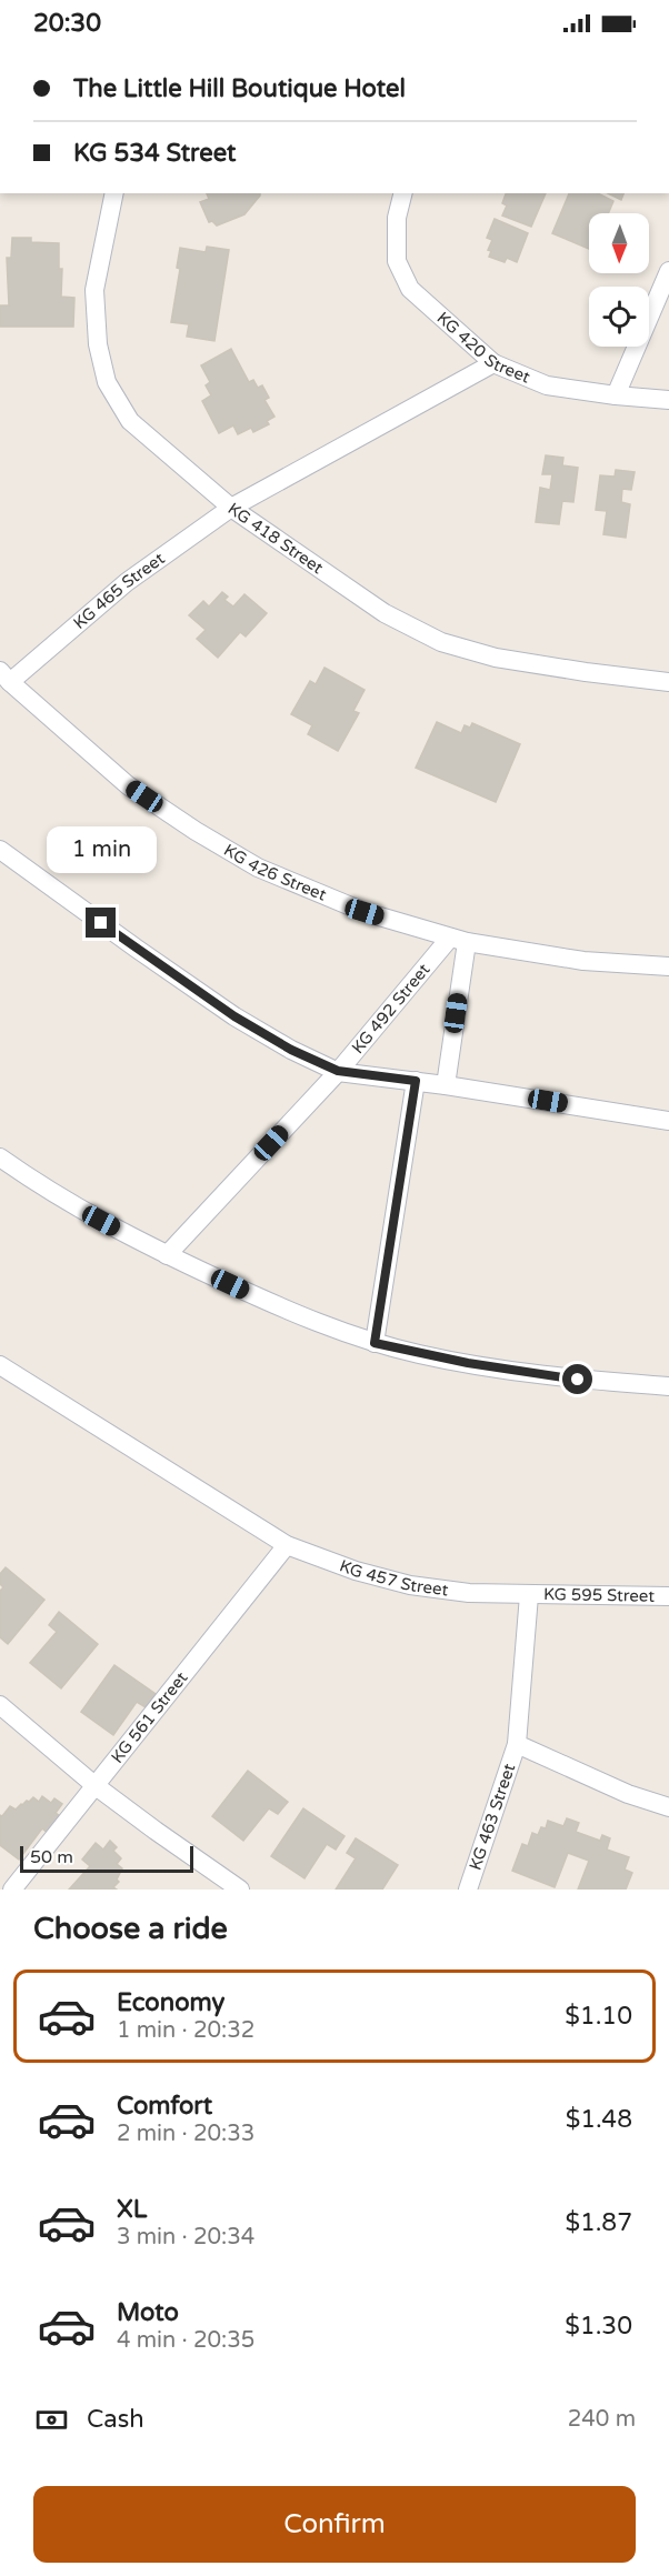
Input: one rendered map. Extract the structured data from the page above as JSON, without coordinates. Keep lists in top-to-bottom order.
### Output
{
  "streets": {
    "street": [
      "KG 420 Street",
      "KG 418 Street",
      "KG 465 Street",
      "KG 426 Street",
      "KG 492 Street",
      "KG 457 Street",
      "KG 595 Street",
      "KG 561 Street",
      "KG 463 Street"
    ]
  },
  "crossings": [
    ["KG 420 Street", "KG 465 Street"],
    ["KG 418 Street", "KG 465 Street"],
    ["KG 465 Street", "KG 426 Street"],
    ["KG 426 Street", "KG 492 Street"],
    ["KG 457 Street", "KG 595 Street"],
    ["KG 457 Street", "KG 561 Street"]
  ],
  "scale_bar": "50 m",
  "north": "bottom",
  "page": {
    "status": "20:30",
    "banner": ["The Little Hill Boutique Hotel", "KG 534 Street"],
    "bubble": "1 min",
    "scale": "50 m",
    "heading": "Choose a ride",
    "list": [
      {
        "name": "Economy",
        "note": "1 min · 20:32",
        "value": "$1.10"
      },
      {
        "name": "Comfort",
        "note": "2 min · 20:33",
        "value": "$1.48"
      },
      {
        "name": "XL",
        "note": "3 min · 20:34",
        "value": "$1.87"
      },
      {
        "name": "Moto",
        "note": "4 min · 20:35",
        "value": "$1.30"
      }
    ],
    "pay": ["Cash", "240 m"],
    "buttons": "Confirm"
  }
}
